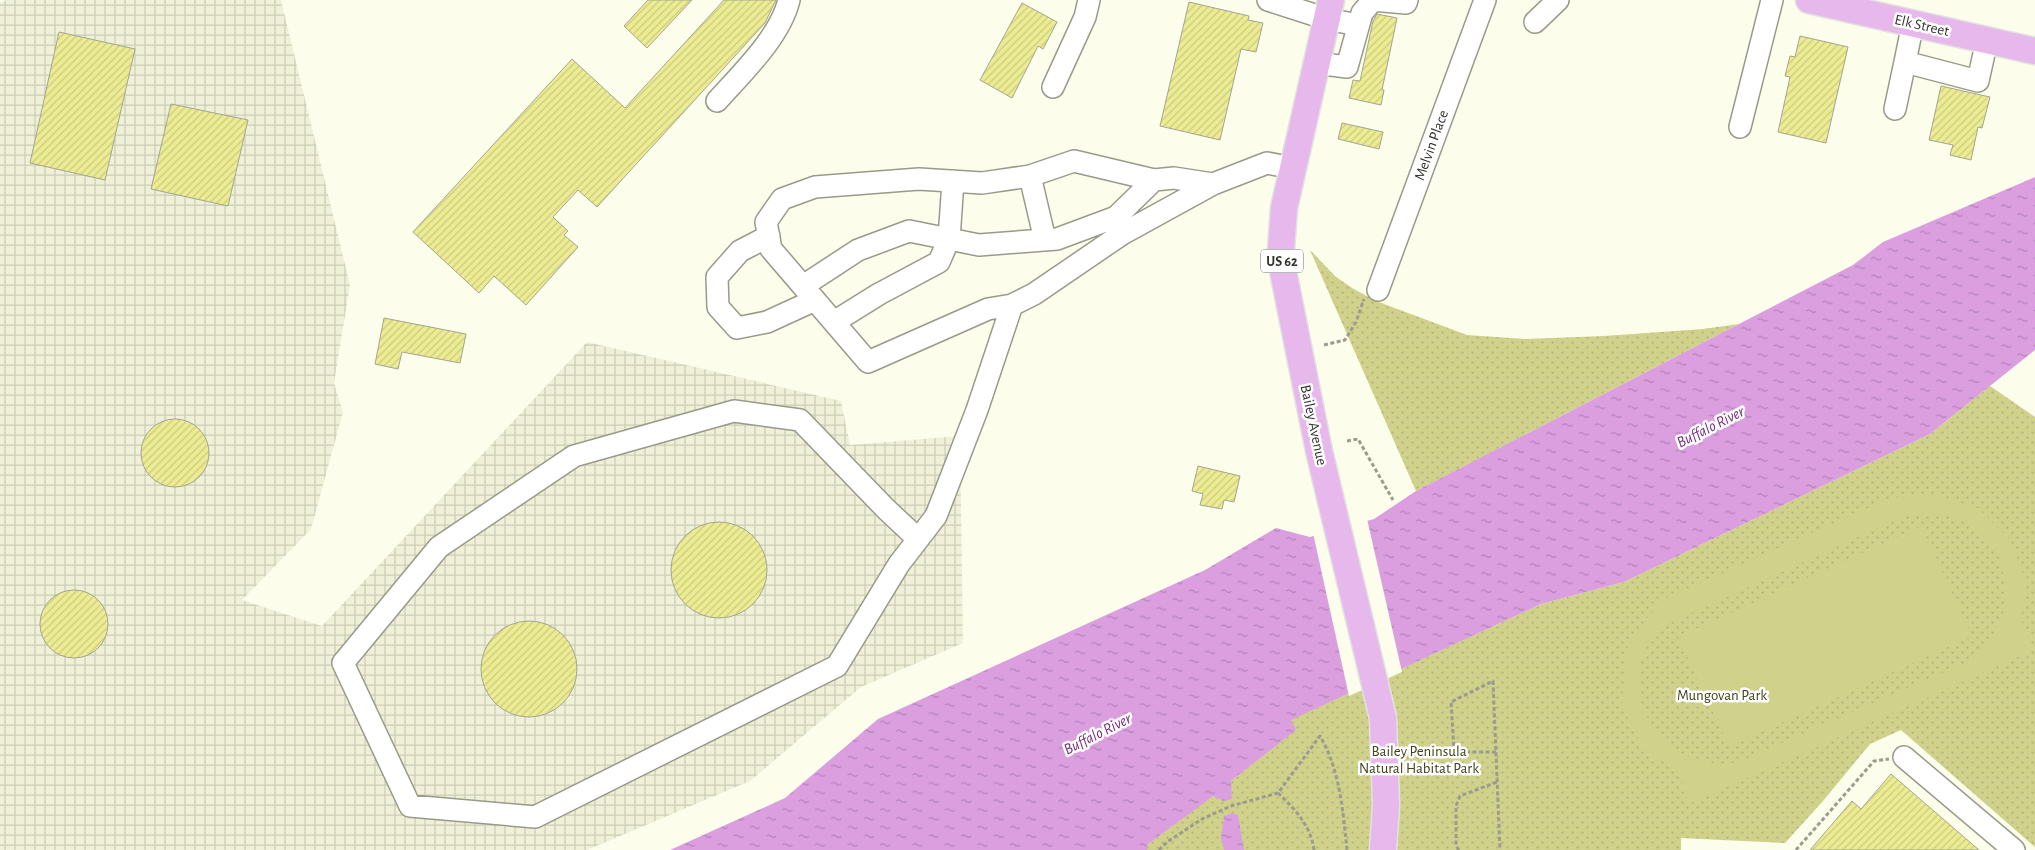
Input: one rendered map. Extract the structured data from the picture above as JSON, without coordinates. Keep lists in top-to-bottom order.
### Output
{
  "streets": {
    "main road": ["Elk Street", "US 62", "Bailey Avenue"],
    "street": ["Melvin Place"]
  },
  "water": ["Buffalo River"],
  "parks": ["Mungovan Park", "Bailey Peninsula Natural Habitat Park"]
}
